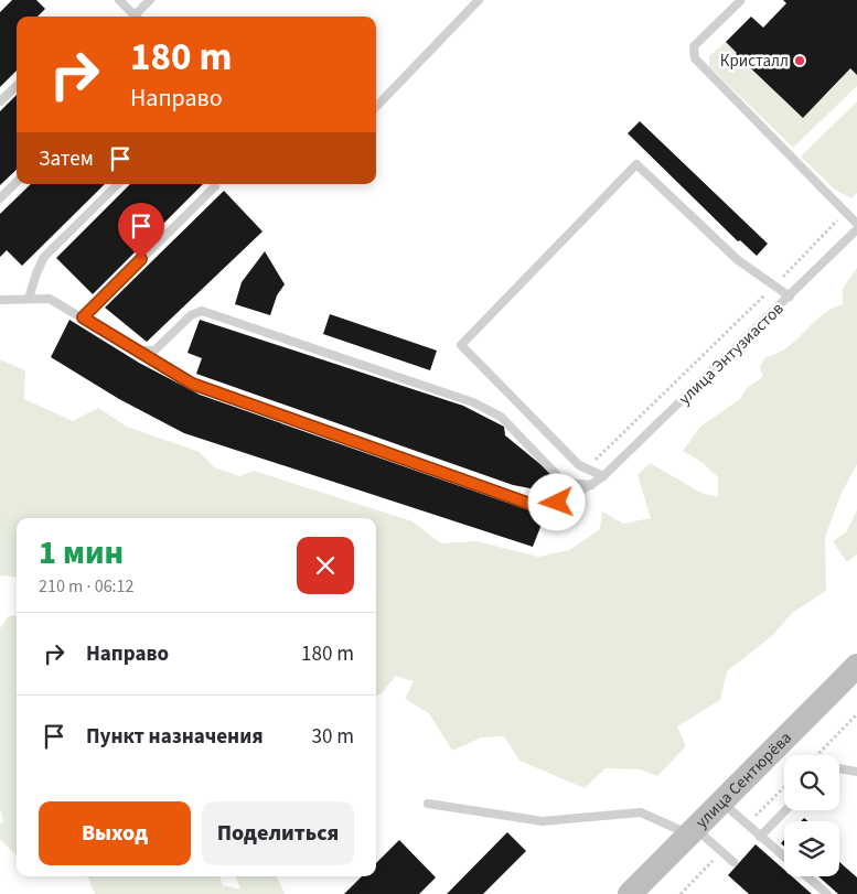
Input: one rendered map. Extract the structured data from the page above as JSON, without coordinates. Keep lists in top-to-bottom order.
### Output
{
  "streets": {
    "main road": ["улица Сентюрёва"],
    "lane": ["улица Энтузиастов"]
  },
  "places": ["Кристалл"],
  "page": {
    "turn": ["180 m", "Направо"],
    "then": "Затем",
    "heading": ["1 мин", "210 m · 06:12"],
    "list": [
      {
        "name": "Направо",
        "value": "180 m"
      },
      {
        "name": "Пункт назначения",
        "value": "30 m"
      }
    ],
    "buttons": ["Выход", "Поделиться"]
  }
}
